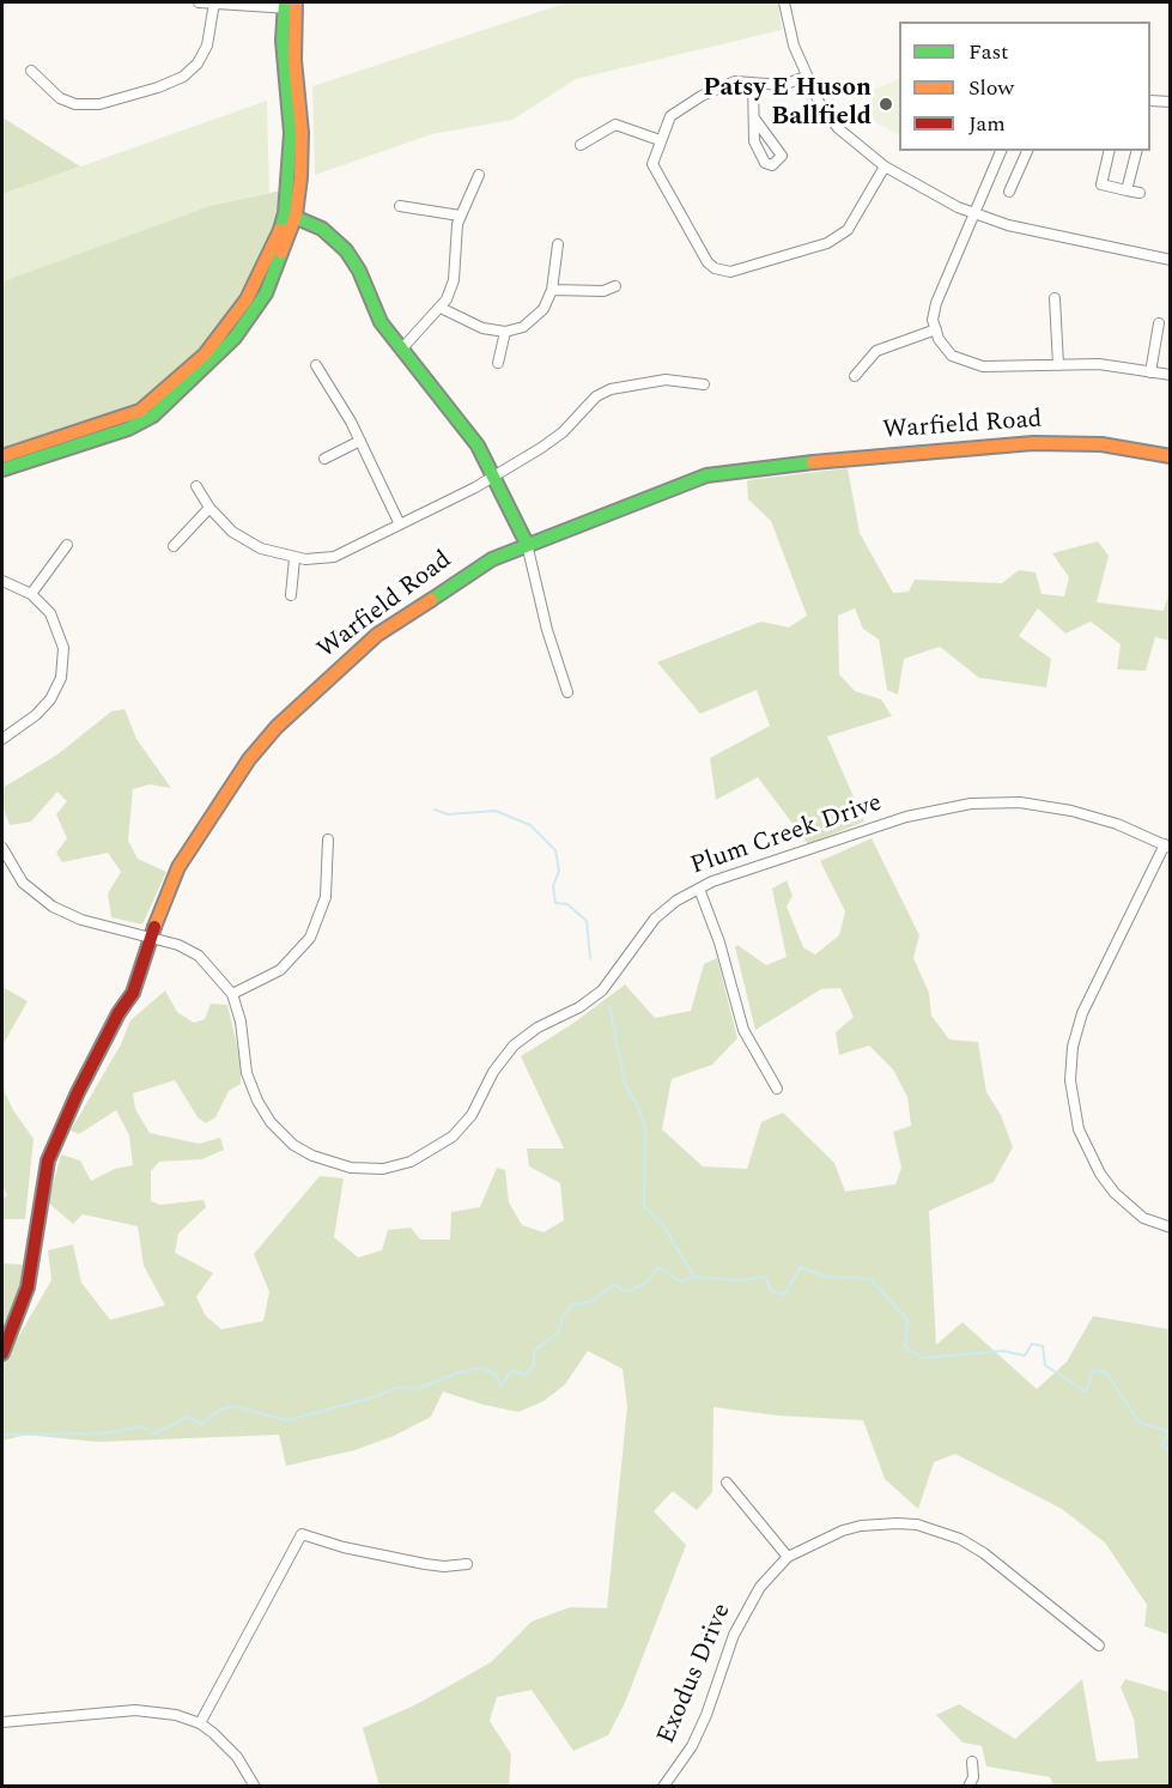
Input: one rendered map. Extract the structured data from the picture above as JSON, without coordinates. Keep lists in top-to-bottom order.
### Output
{
  "streets": {
    "street": ["Warfield Road", "Plum Creek Drive", "Exodus Drive"]
  },
  "crossings": [
    ["Warfield Road", "Plum Creek Drive"]
  ],
  "places": ["Patsy E Huson Ballfield"],
  "legend": ["Fast", "Slow", "Jam"]
}
